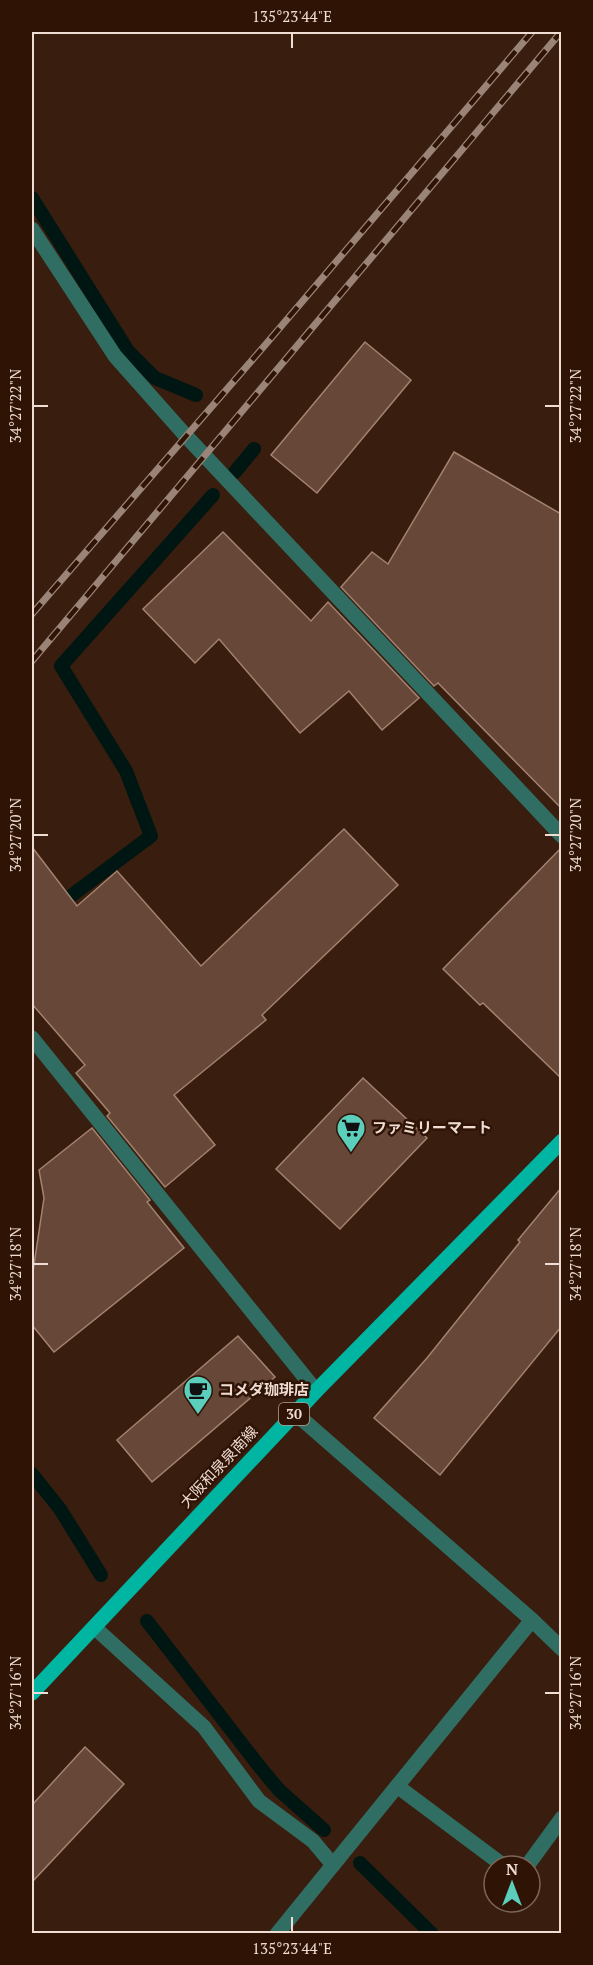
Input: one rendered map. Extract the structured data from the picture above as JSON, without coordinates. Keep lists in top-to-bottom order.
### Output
{
  "streets": {
    "main road": ["30", "大阪和泉泉南線"]
  },
  "places": {
    "supermarket": ["ファミリーマート"],
    "cafe": ["コメダ珈琲店"]
  },
  "north": "top",
  "coordinates": [
    "135°23'44\"E",
    "34°27'22\"N",
    "34°27'20\"N",
    "34°27'18\"N",
    "34°27'16\"N"
  ]
}
